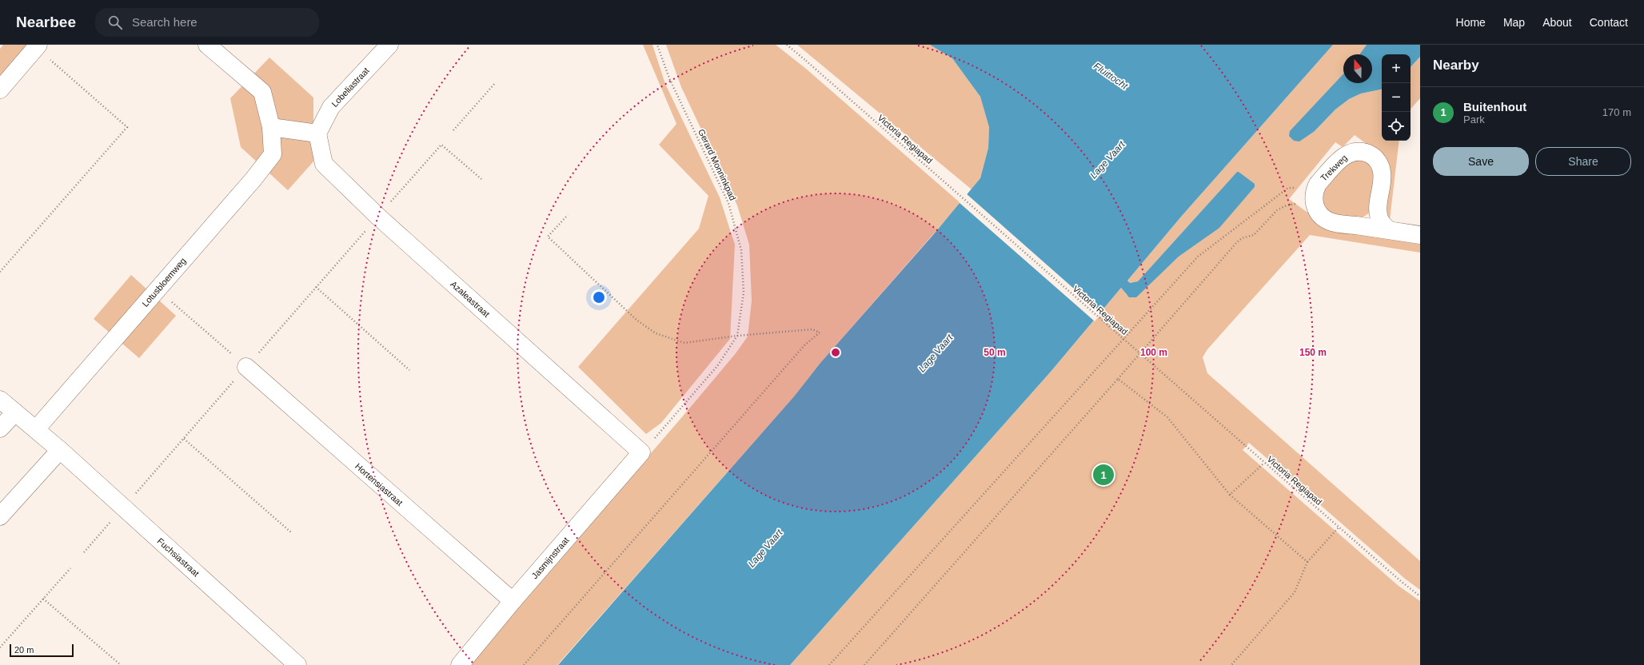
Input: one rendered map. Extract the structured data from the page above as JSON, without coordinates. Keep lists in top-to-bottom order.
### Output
{
  "streets": {
    "street": [
      "Lobeliastraat",
      "Trekweg",
      "Lotusbloemweg",
      "Azaleastraat",
      "Hortensiastraat",
      "Fuchsiastraat",
      "Jasmijnstraat"
    ],
    "path": ["Victoria Regiapad", "Gerard Monninkpad"]
  },
  "crossings": [
    ["Lobeliastraat", "Azaleastraat"],
    ["Gerard Monninkpad", "Azaleastraat"],
    ["Gerard Monninkpad", "Jasmijnstraat"],
    ["Azaleastraat", "Jasmijnstraat"],
    ["Hortensiastraat", "Jasmijnstraat"]
  ],
  "water": ["Fluittocht", "Lage Vaart"],
  "scale_bar": "20 m",
  "north": "top",
  "page": {
    "header": "Nearbee",
    "search": "Search here",
    "nav": [
      "Home",
      "Map",
      "About",
      "Contact"
    ],
    "heading": "Nearby",
    "map_buttons": ["+", "−"],
    "list": [
      {
        "mark": "1",
        "name": "Buitenhout",
        "note": "Park",
        "value": "170 m"
      }
    ],
    "buttons": ["Save", "Share"],
    "pins": "1",
    "scale": "20 m"
  },
  "rings": ["50 m", "100 m", "150 m"]
}
